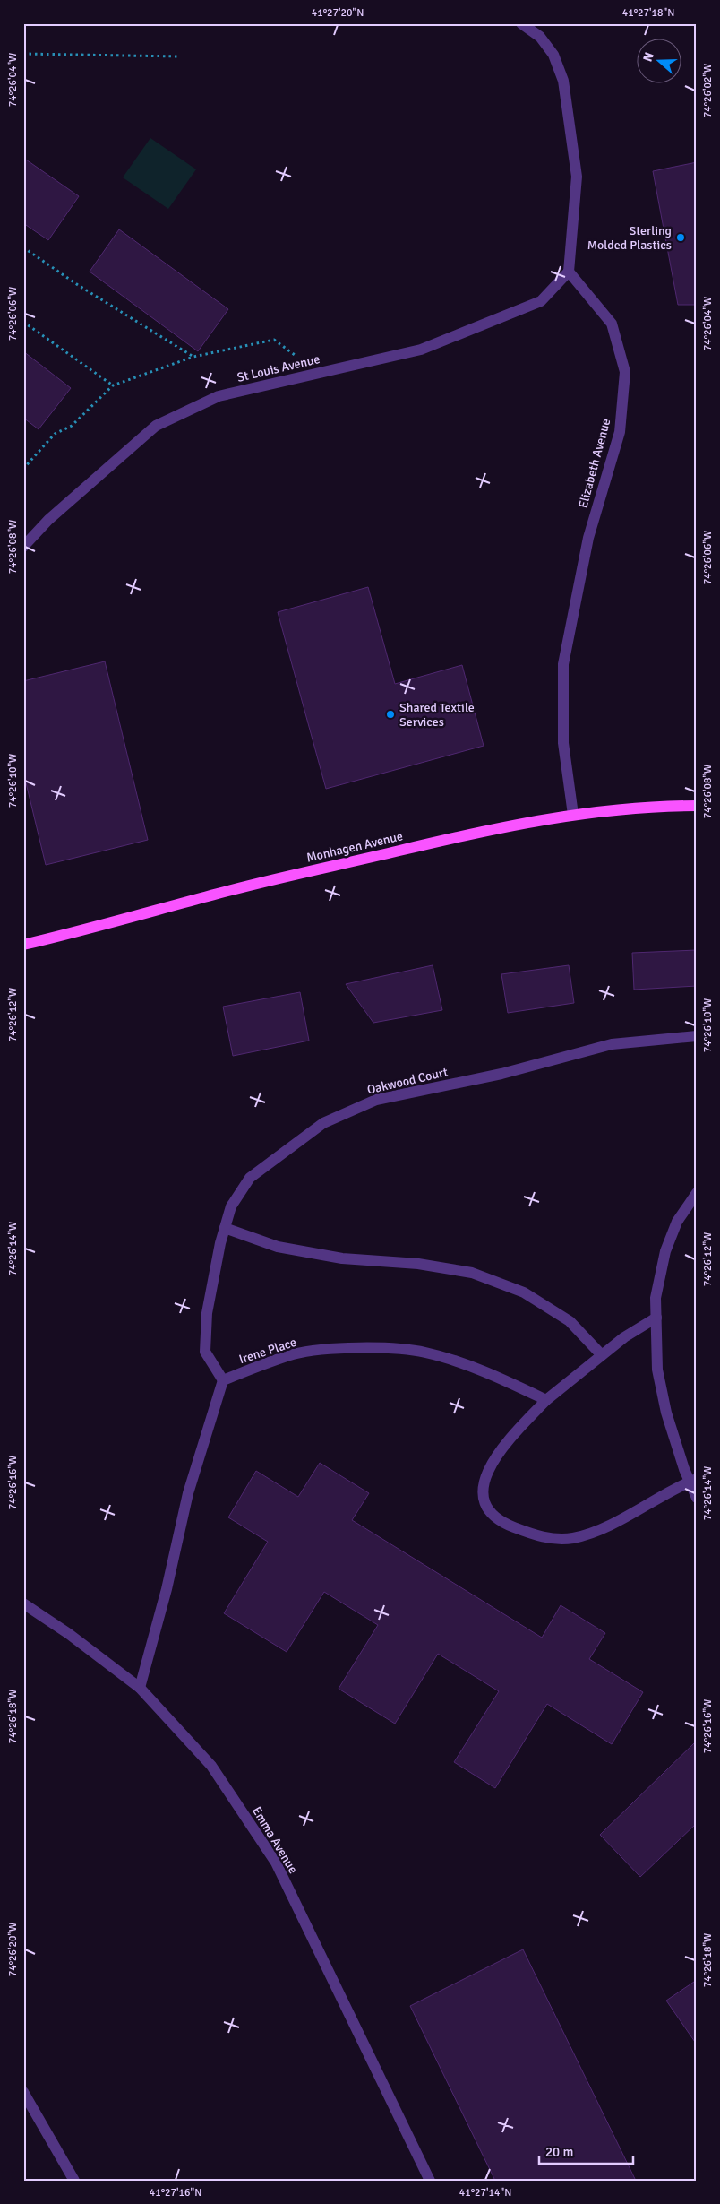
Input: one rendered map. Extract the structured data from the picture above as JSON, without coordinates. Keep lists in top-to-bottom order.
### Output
{
  "streets": {
    "main road": ["Monhagen Avenue"],
    "street": [
      "St Louis Avenue",
      "Elizabeth Avenue",
      "Oakwood Court",
      "Irene Place",
      "Emma Avenue"
    ]
  },
  "crossings": [
    ["St Louis Avenue", "Elizabeth Avenue"],
    ["Elizabeth Avenue", "Monhagen Avenue"],
    ["Oakwood Court", "Irene Place"]
  ],
  "places": ["Sterling Molded Plastics", "Shared Textile Services"],
  "scale_bar": "20 m",
  "north": "left",
  "coordinates": [
    "41°27'20\"N",
    "41°27'18\"N",
    "74°26'04\"W",
    "74°26'02\"W",
    "74°26'06\"W",
    "74°26'08\"W",
    "74°26'10\"W",
    "74°26'12\"W",
    "74°26'14\"W",
    "74°26'16\"W",
    "74°26'18\"W",
    "74°26'20\"W",
    "41°27'16\"N",
    "41°27'14\"N"
  ]
}
